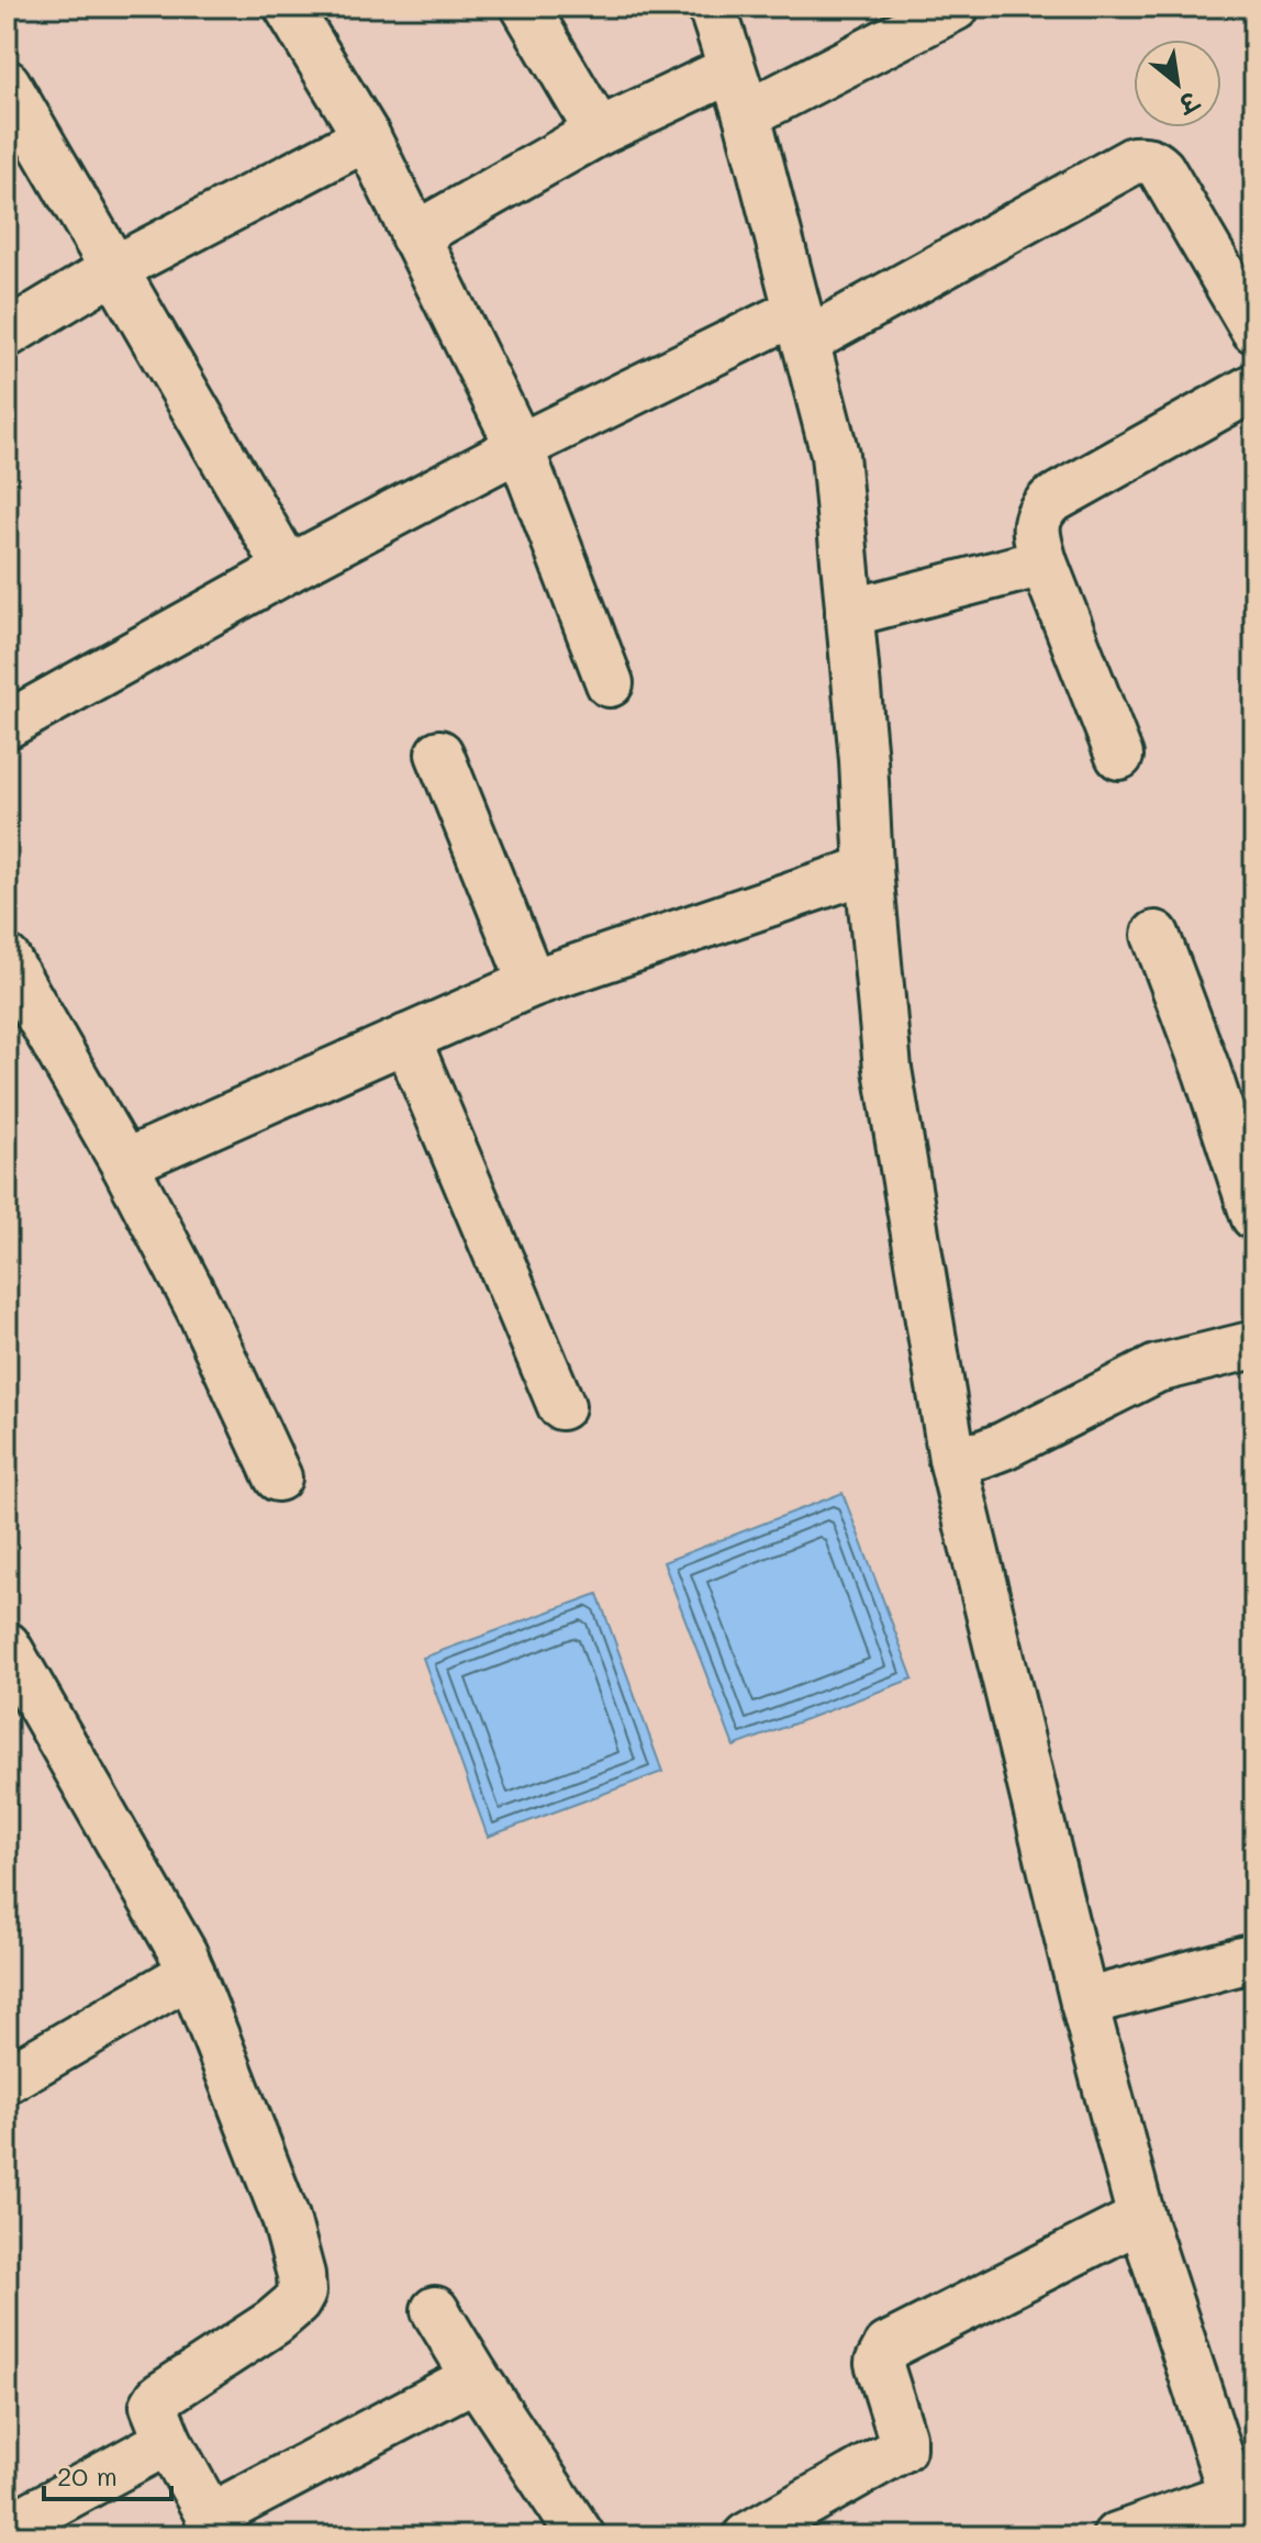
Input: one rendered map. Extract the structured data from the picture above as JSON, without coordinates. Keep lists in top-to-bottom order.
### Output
{
  "scale_bar": "20 m",
  "north": "bottom right"
}
